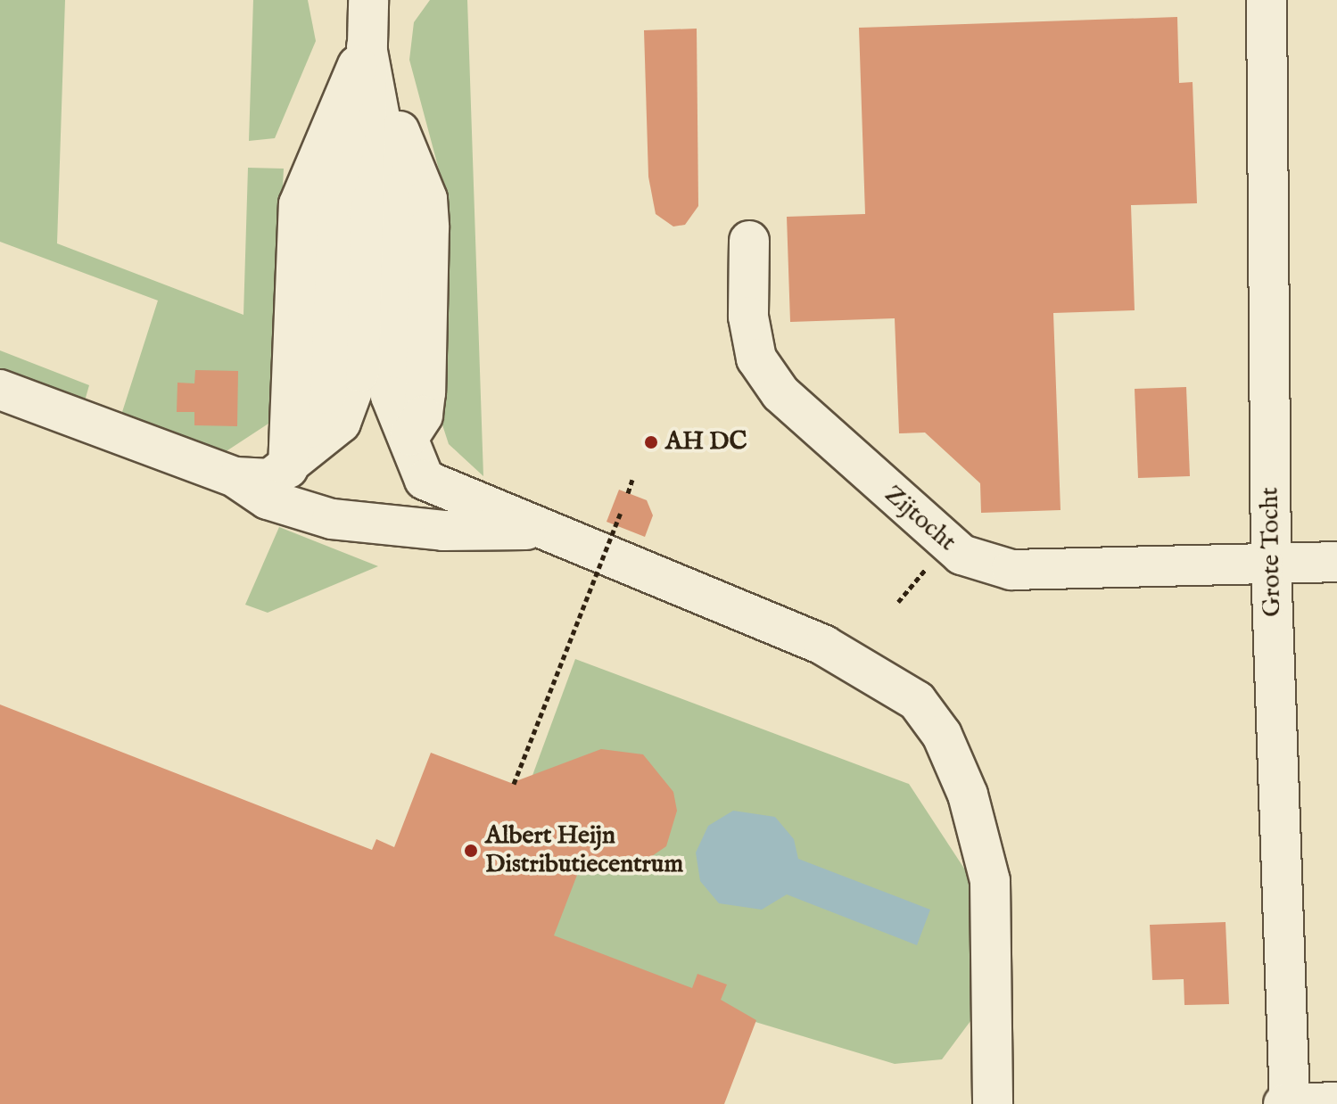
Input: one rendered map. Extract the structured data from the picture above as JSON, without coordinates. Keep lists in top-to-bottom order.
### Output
{
  "streets": {
    "street": ["Zijtocht", "Grote Tocht"]
  },
  "crossings": [
    ["Zijtocht", "Grote Tocht"]
  ],
  "places": ["AH DC", "Albert Heijn Distributiecentrum"]
}
